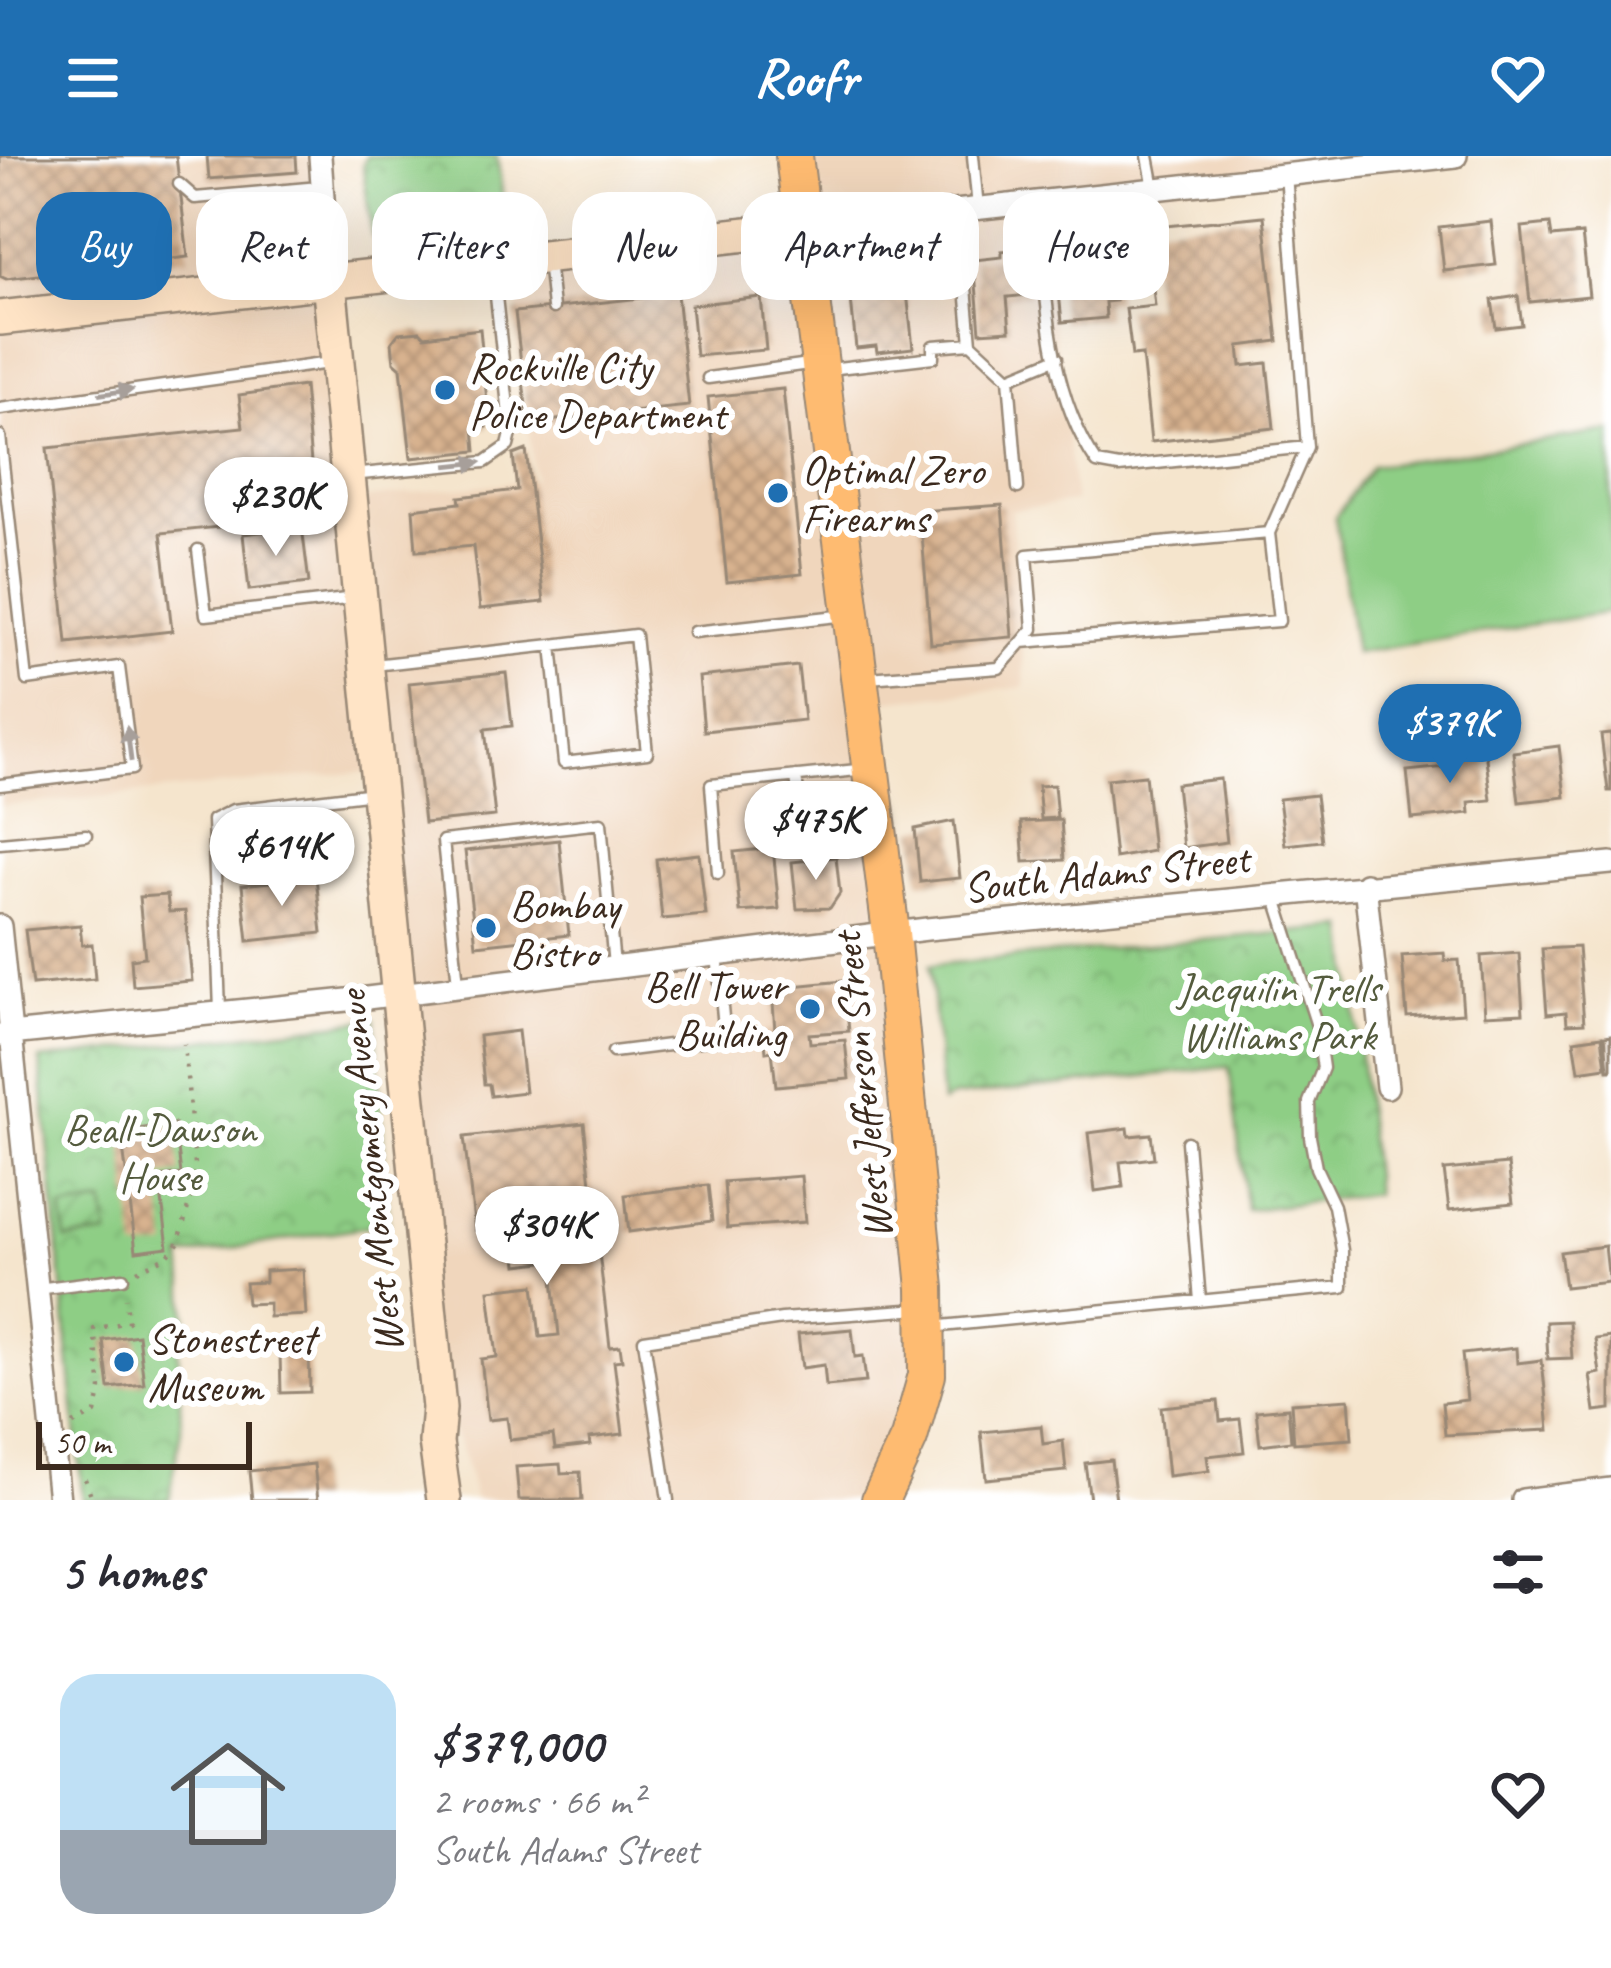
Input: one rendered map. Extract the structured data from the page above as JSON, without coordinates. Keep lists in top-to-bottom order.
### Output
{
  "streets": {
    "main road": ["West Jefferson Street"],
    "street": ["South Adams Street", "West Montgomery Avenue"]
  },
  "crossings": [
    ["South Adams Street", "West Jefferson Street"],
    ["South Adams Street", "West Montgomery Avenue"]
  ],
  "parks": ["Jacquilin Trells Williams Park", "Beall-Dawson House"],
  "places": [
    "Rockville City Police Department",
    "Optimal Zero Firearms",
    "Bombay Bistro",
    "Bell Tower Building",
    "Stonestreet Museum"
  ],
  "scale_bar": "50 m",
  "page": {
    "header": "Roofr",
    "chip": [
      "Buy",
      "Rent",
      "Filters",
      "New",
      "Apartment",
      "House"
    ],
    "price": [
      "$230K",
      "$379K",
      "$475K",
      "$614K",
      "$304K"
    ],
    "scale": "50 m",
    "heading": "5 homes",
    "list": [
      {
        "name": "$379,000",
        "note": "2 rooms · 66 m² · South Adams Street"
      }
    ]
  }
}
